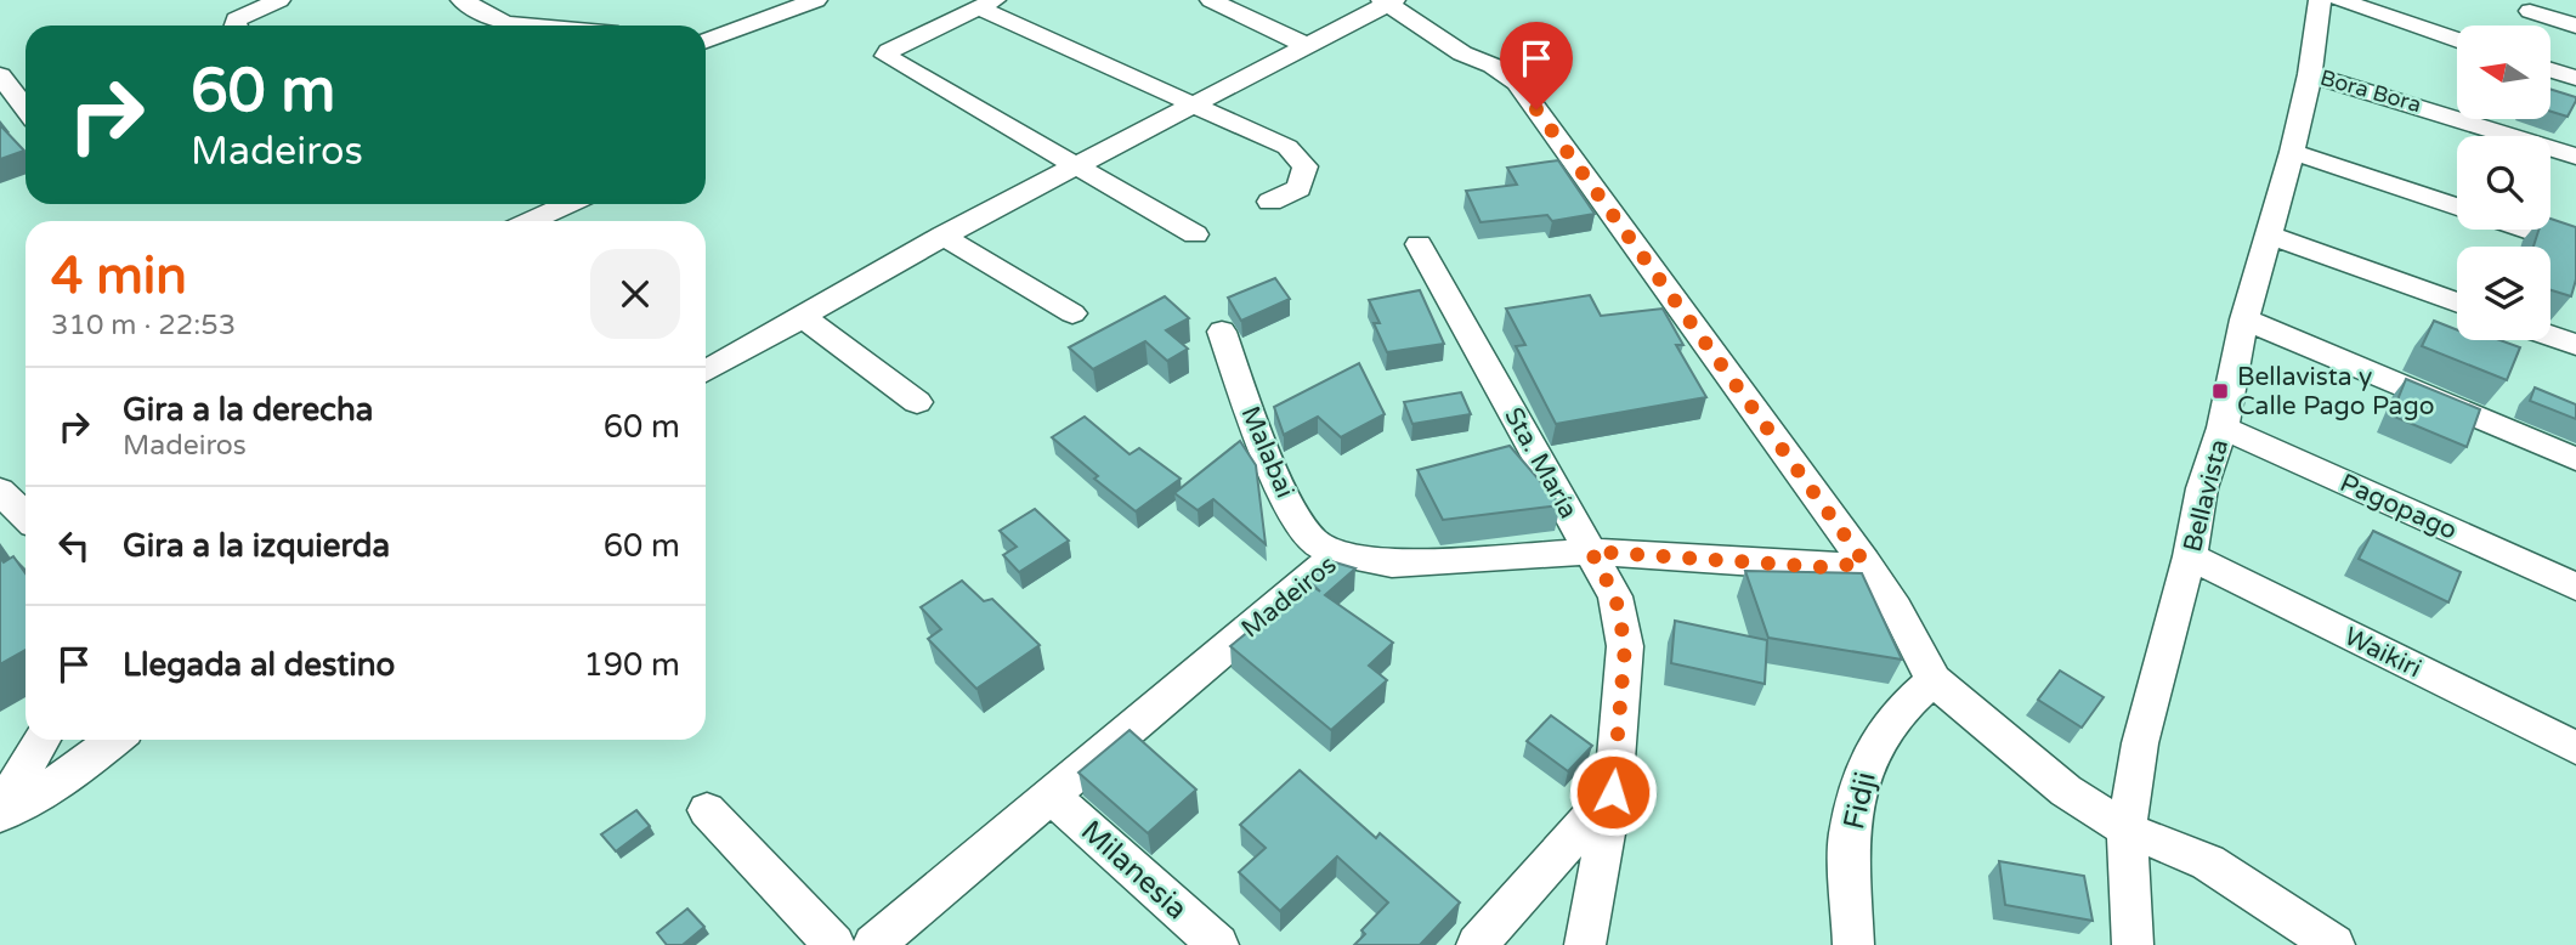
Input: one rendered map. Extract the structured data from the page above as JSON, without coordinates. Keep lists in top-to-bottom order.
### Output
{
  "streets": {
    "street": [
      "Bora Bora",
      "Malabai",
      "Sta. María",
      "Bellavista",
      "Pagopago",
      "Madeiros",
      "Waikiri",
      "Fidji",
      "Milanesia"
    ]
  },
  "crossings": [
    ["Bora Bora", "Bellavista"],
    ["Malabai", "Madeiros"],
    ["Sta. María", "Madeiros"],
    ["Bellavista", "Pagopago"],
    ["Bellavista", "Waikiri"],
    ["Madeiros", "Milanesia"]
  ],
  "places": {
    "transit": ["Bellavista y Calle Pago Pago"]
  },
  "north": "left",
  "page": {
    "turn": ["60 m", "Madeiros"],
    "heading": ["4 min", "310 m · 22:53"],
    "list": [
      {
        "name": "Gira a la derecha",
        "note": "Madeiros",
        "value": "60 m"
      },
      {
        "name": "Gira a la izquierda",
        "value": "60 m"
      },
      {
        "name": "Llegada al destino",
        "value": "190 m"
      }
    ]
  }
}
